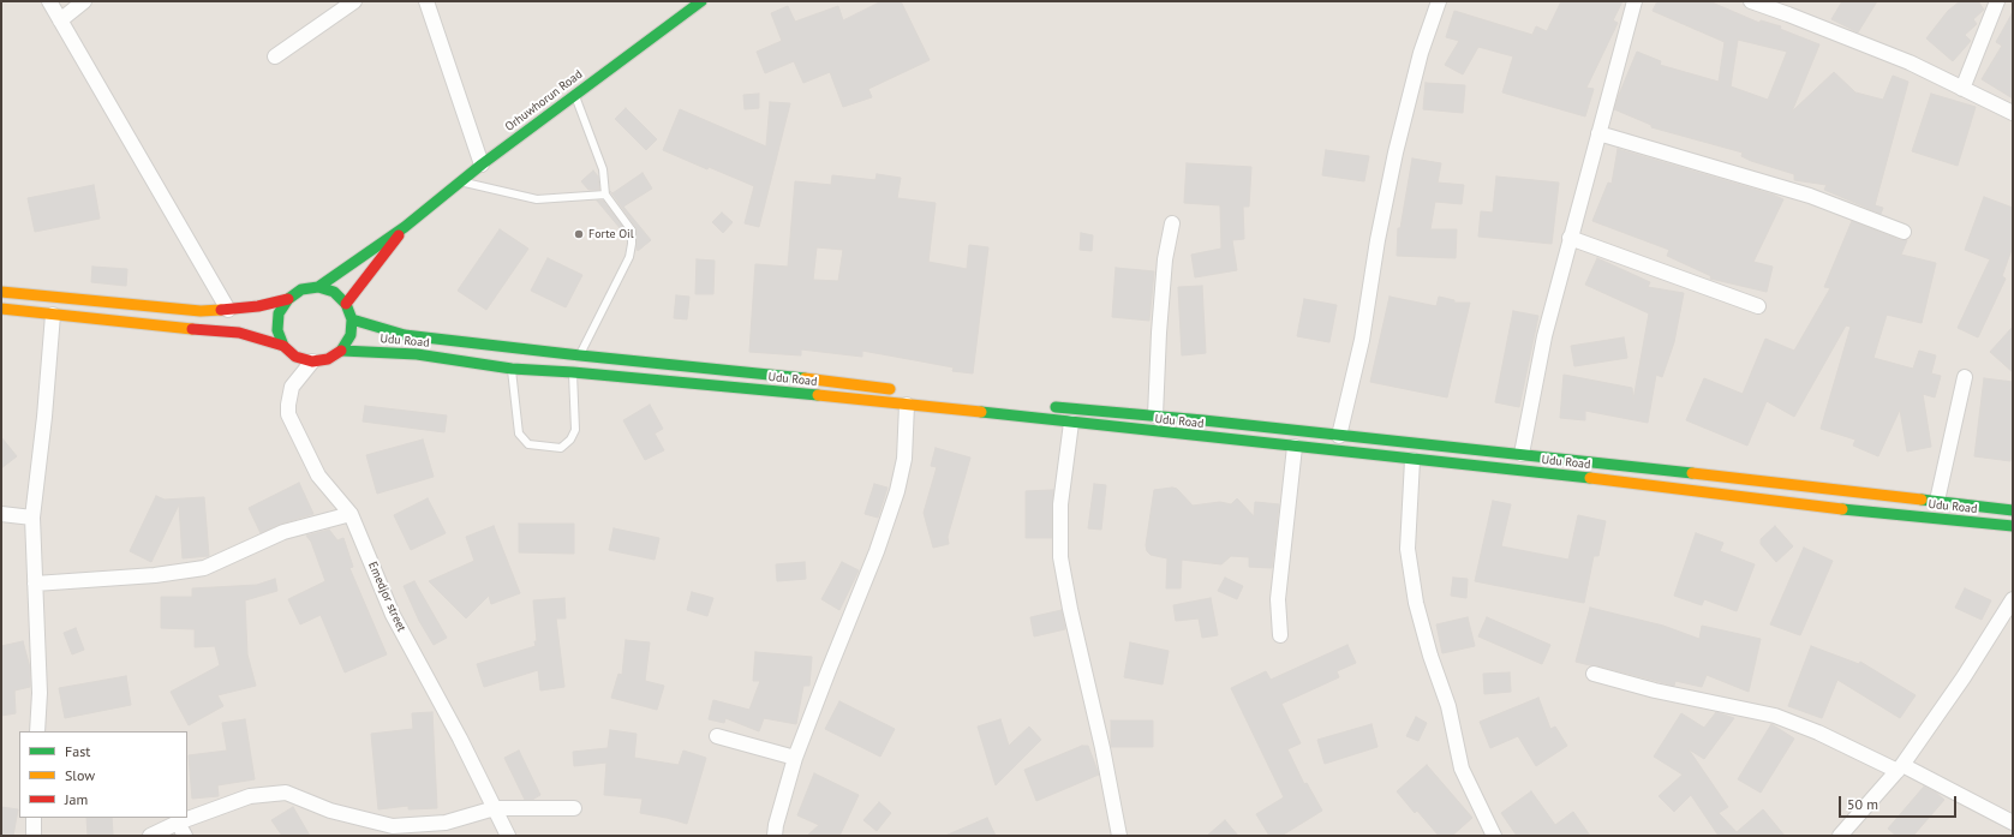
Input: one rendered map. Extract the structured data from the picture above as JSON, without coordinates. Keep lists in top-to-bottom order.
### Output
{
  "streets": {
    "main road": ["Orhuwhorun Road", "Udu Road"],
    "street": ["Emedjor street"]
  },
  "crossings": [
    ["Orhuwhorun Road", "Udu Road"],
    ["Orhuwhorun Road", "Emedjor street"],
    ["Udu Road", "Emedjor street"]
  ],
  "places": ["Forte Oil"],
  "legend": ["Fast", "Slow", "Jam"],
  "scale_bar": "50 m"
}
